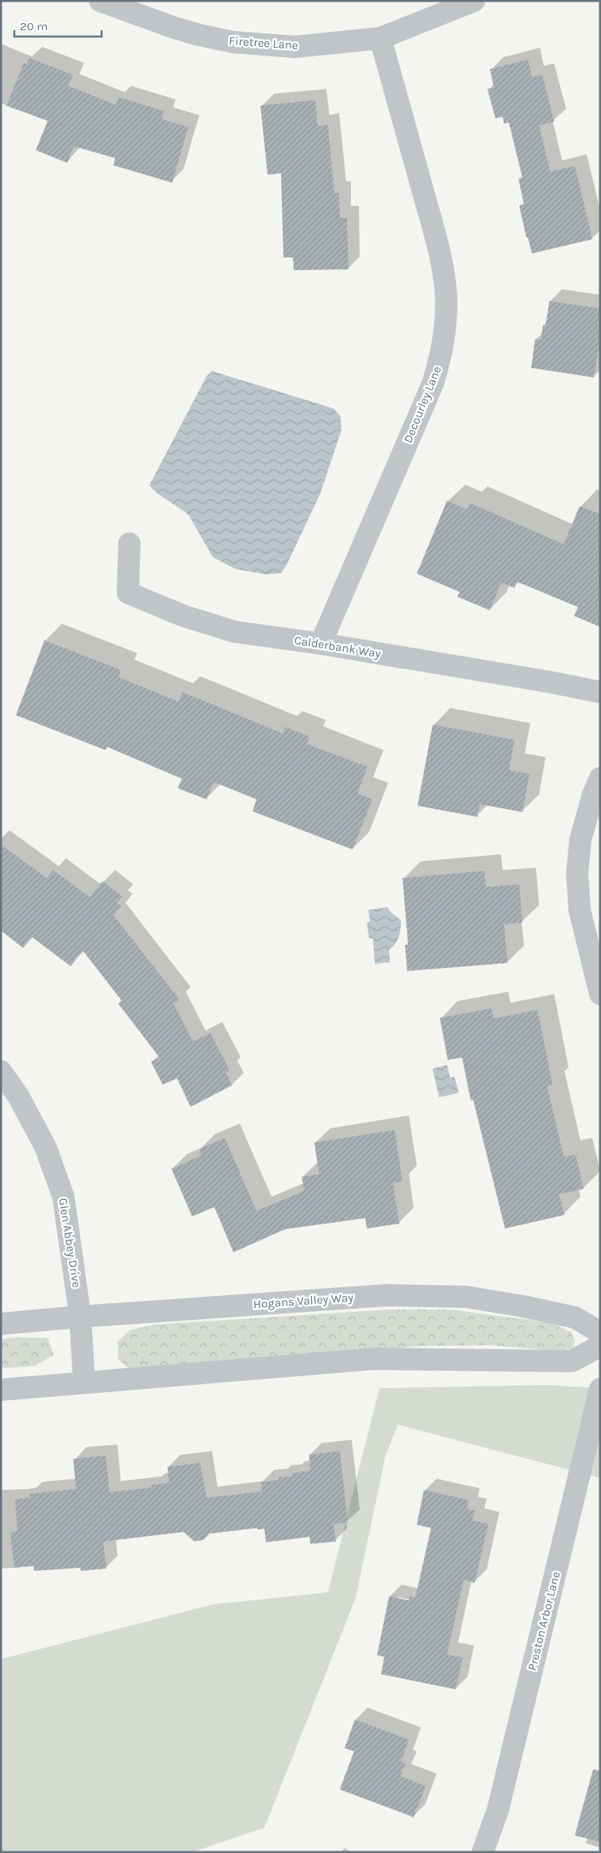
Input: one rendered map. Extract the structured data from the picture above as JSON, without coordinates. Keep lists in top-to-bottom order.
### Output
{
  "streets": {
    "street": [
      "Firetree Lane",
      "Decourley Lane",
      "Calderbank Way",
      "Glen Abbey Drive",
      "Hogans Valley Way",
      "Preston Arbor Lane"
    ]
  },
  "crossings": [
    ["Firetree Lane", "Decourley Lane"],
    ["Decourley Lane", "Calderbank Way"],
    ["Glen Abbey Drive", "Hogans Valley Way"]
  ],
  "scale_bar": "20 m"
}
